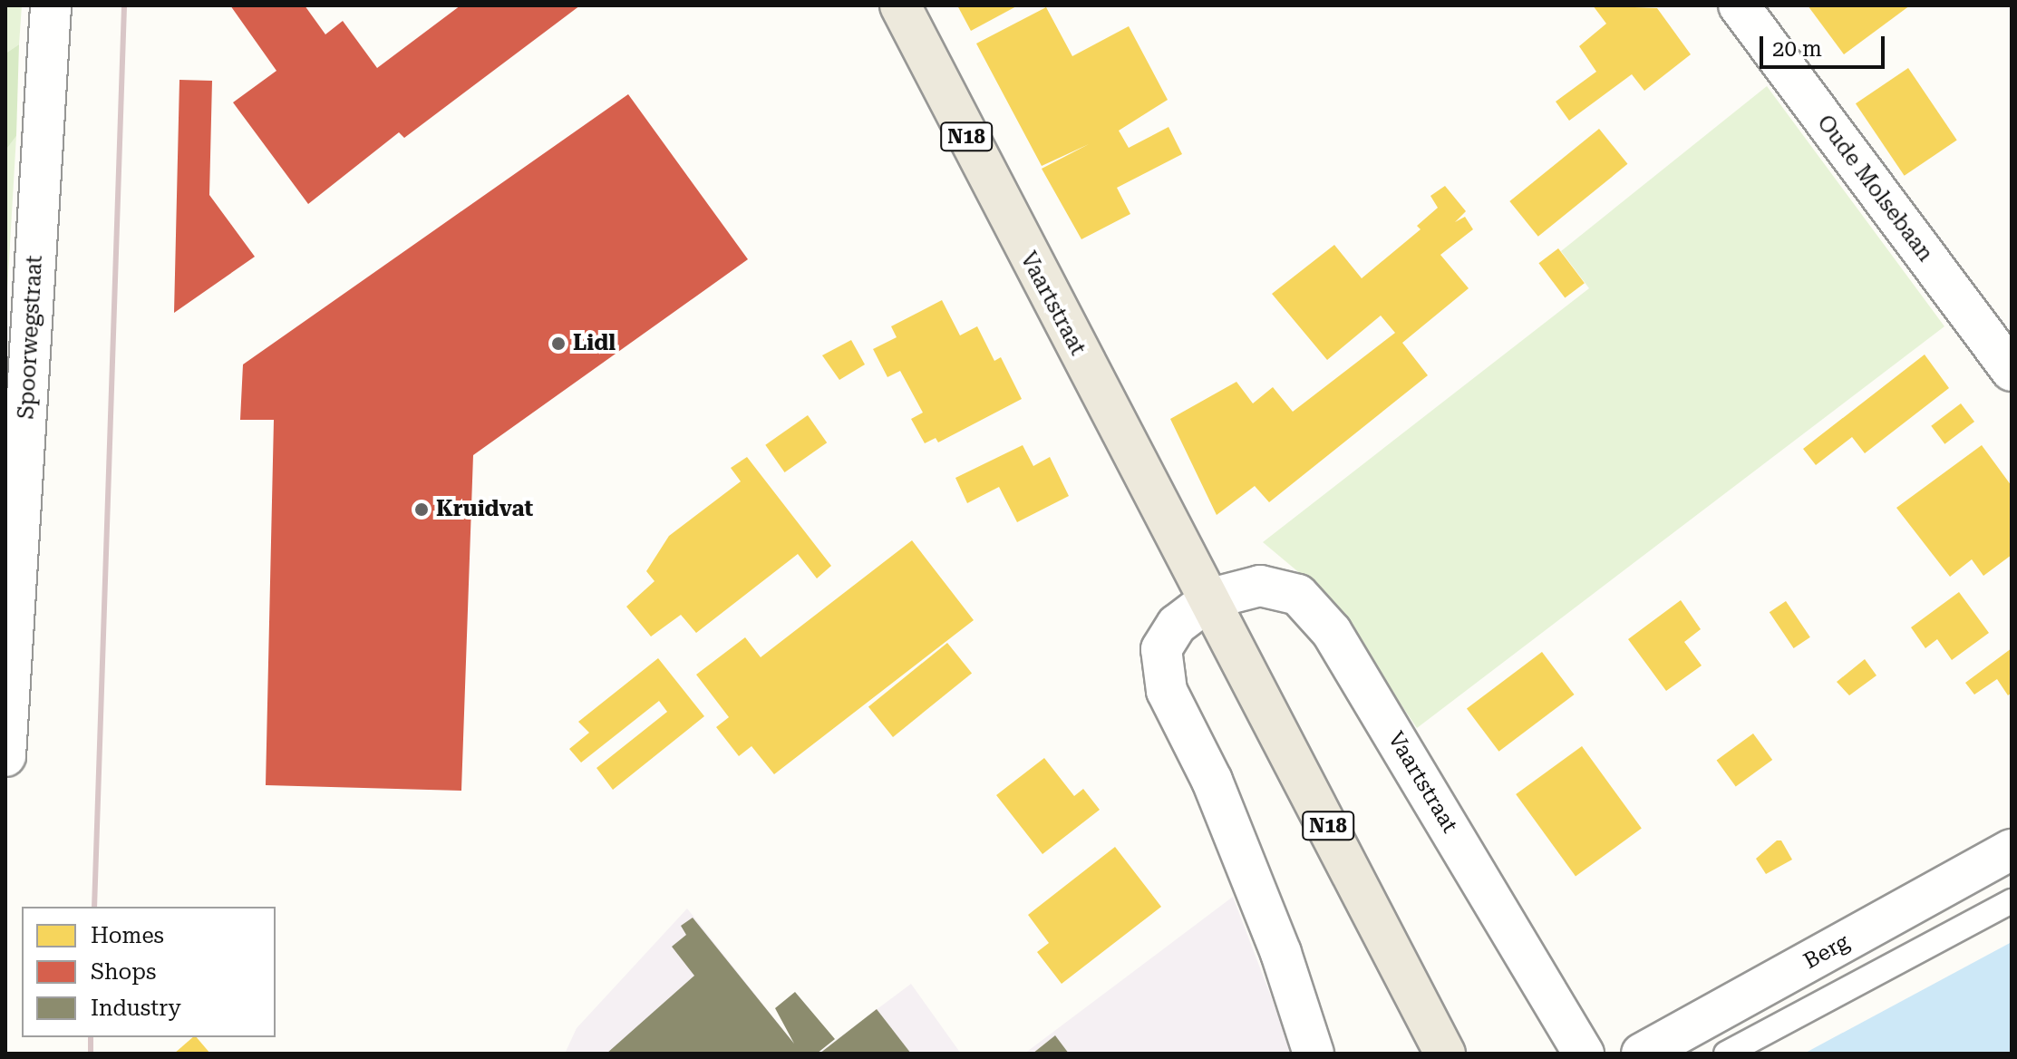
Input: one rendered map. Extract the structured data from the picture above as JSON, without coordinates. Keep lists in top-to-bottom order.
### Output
{
  "streets": {
    "main road": ["N18", "Vaartstraat"],
    "street": ["Oude Molsebaan", "Spoorwegstraat", "Berg"]
  },
  "places": ["Lidl", "Kruidvat"],
  "legend": ["Homes", "Shops", "Industry"],
  "scale_bar": "20 m"
}
